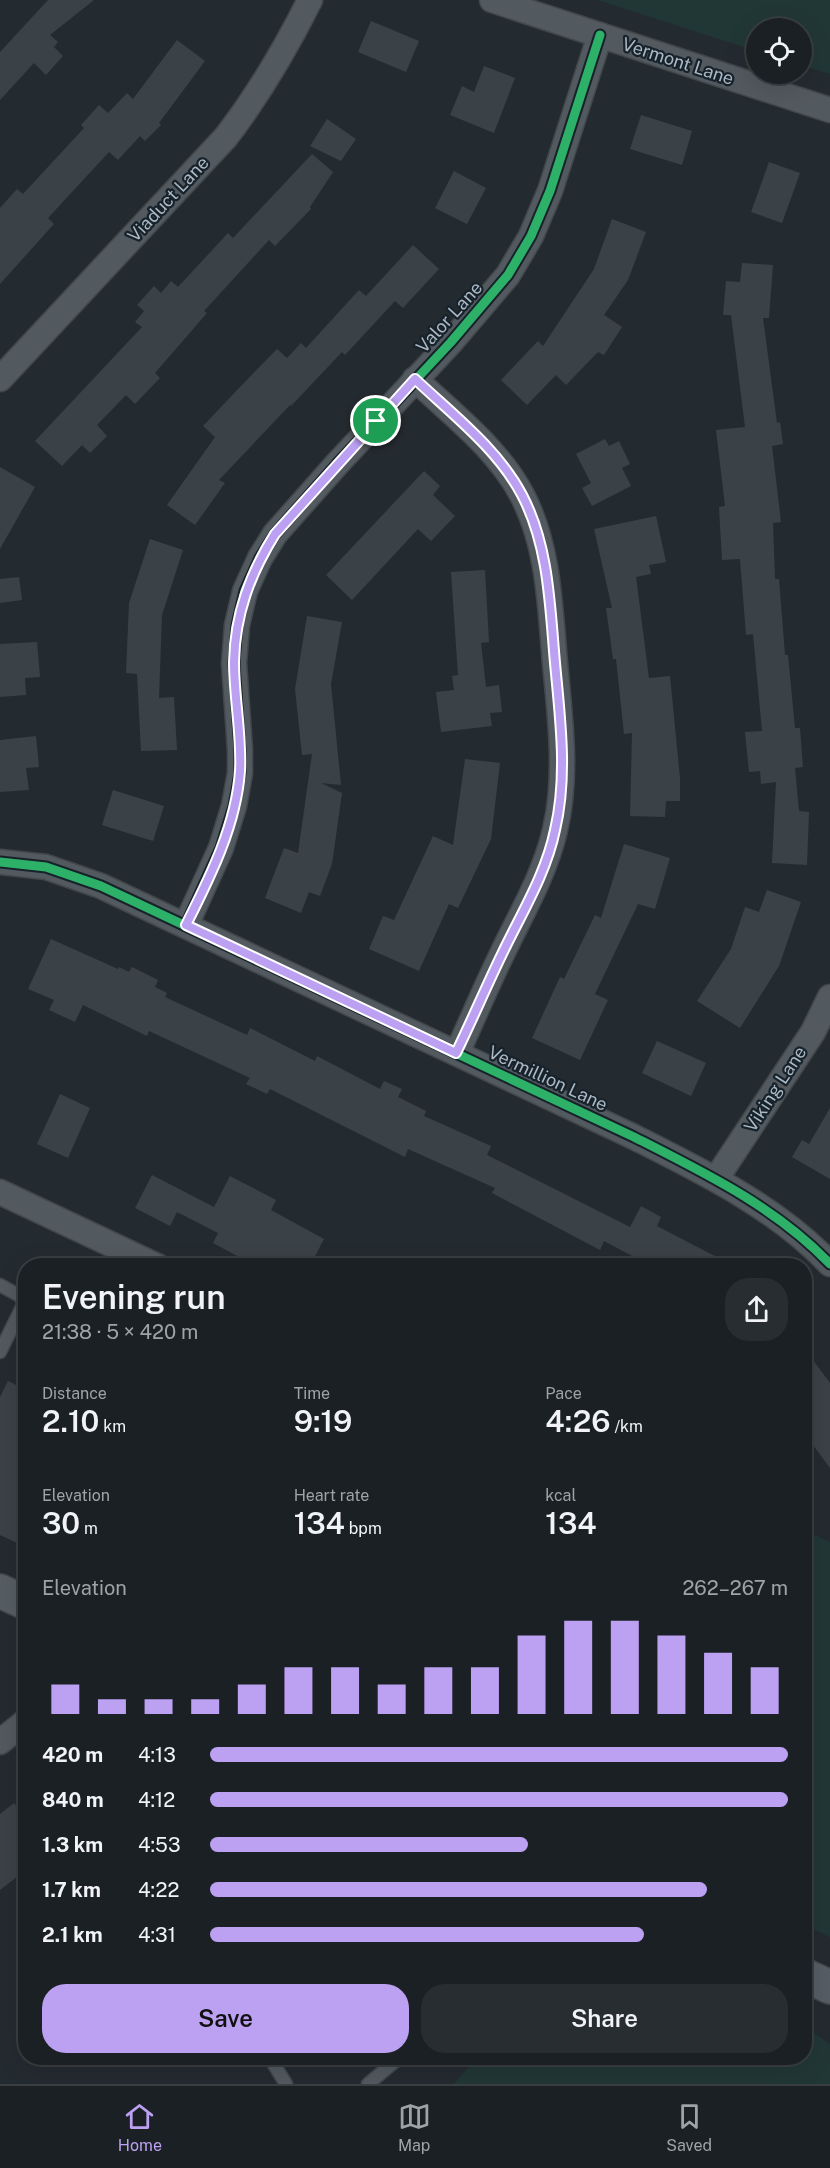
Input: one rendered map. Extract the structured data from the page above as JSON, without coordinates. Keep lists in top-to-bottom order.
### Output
{
  "streets": {
    "street": [
      "Vermont Lane",
      "Viaduct Lane",
      "Valor Lane",
      "Vermillion Lane",
      "Viking Lane"
    ]
  },
  "crossings": [
    ["Vermont Lane", "Valor Lane"],
    ["Valor Lane", "Vermillion Lane"],
    ["Vermillion Lane", "Viking Lane"]
  ],
  "page": {
    "heading": ["Evening run", "21:38 · 5 × 420 m"],
    "stats": [
      ["Distance", "2.10 km"],
      ["Time", "9:19"],
      ["Pace", "4:26 /km"],
      ["Elevation", "30 m"],
      ["Heart rate", "134 bpm"],
      ["kcal", "134"]
    ],
    "chart": ["Elevation", "262–267 m"],
    "list": [
      {
        "name": "420 m",
        "note": "4:13"
      },
      {
        "name": "840 m",
        "note": "4:12"
      },
      {
        "name": "1.3 km",
        "note": "4:53"
      },
      {
        "name": "1.7 km",
        "note": "4:22"
      },
      {
        "name": "2.1 km",
        "note": "4:31"
      }
    ],
    "buttons": ["Save", "Share"],
    "tabs": ["Home", "Map", "Saved"]
  }
}
